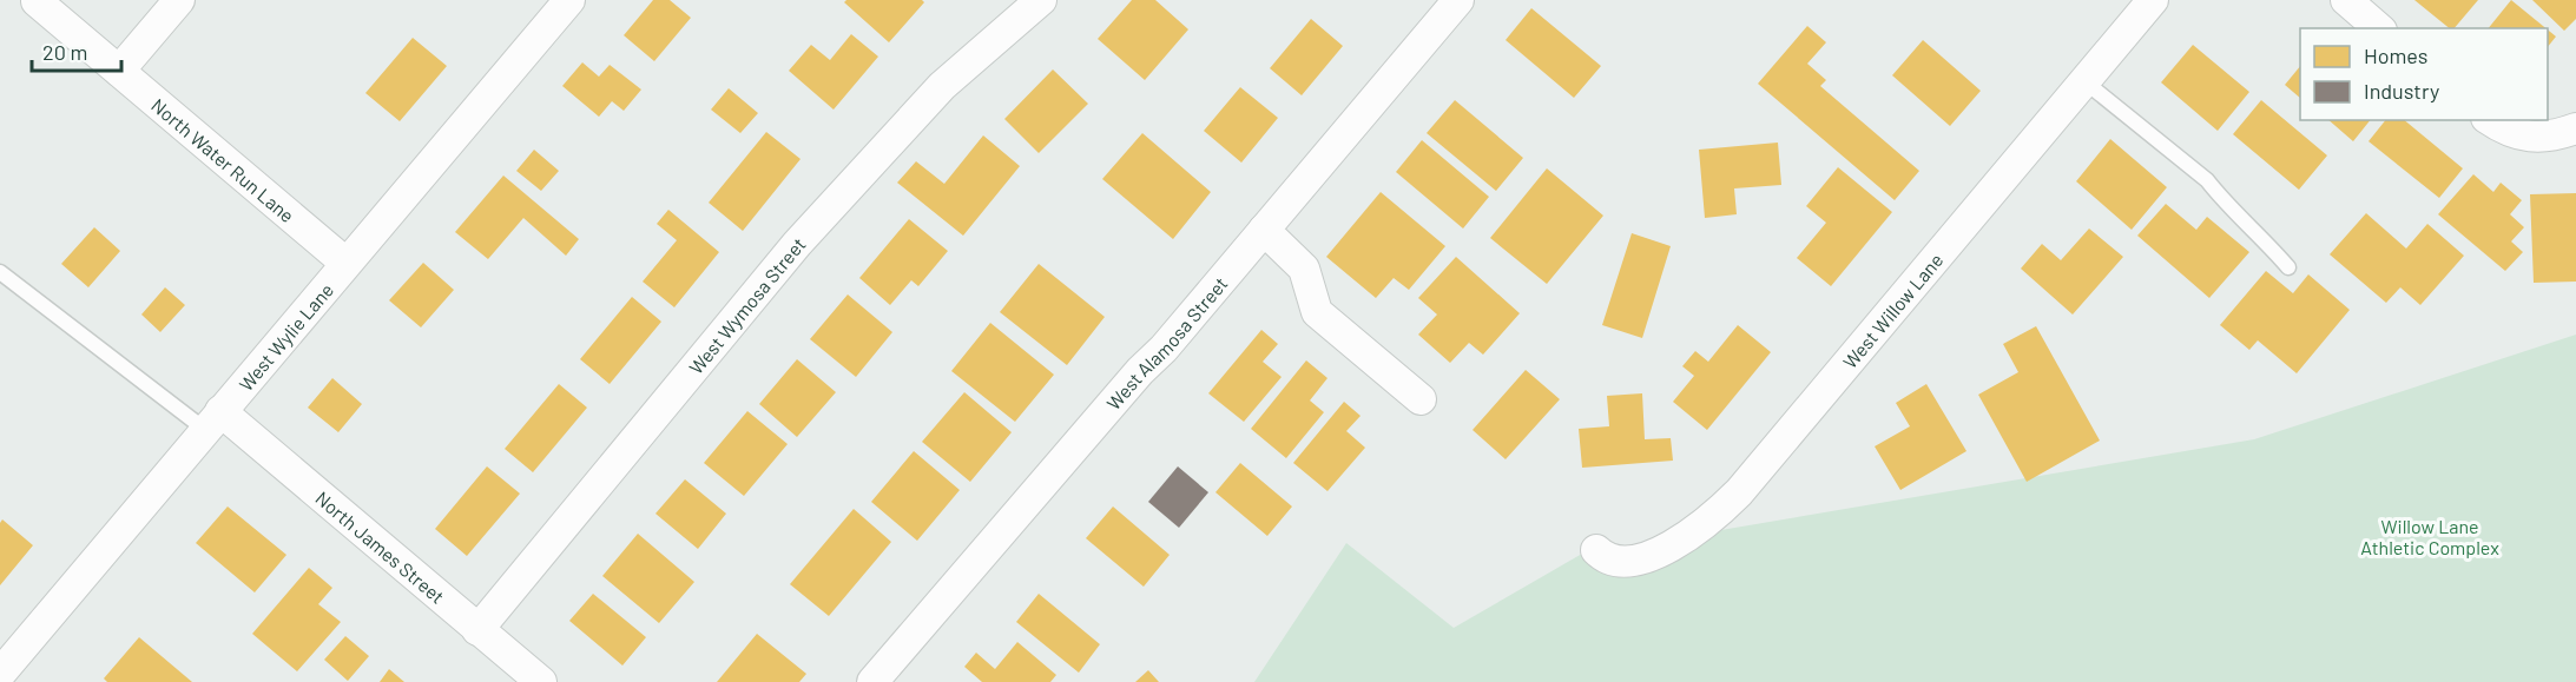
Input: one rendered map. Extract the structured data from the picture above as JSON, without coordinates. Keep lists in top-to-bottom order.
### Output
{
  "streets": {
    "street": [
      "North Water Run Lane",
      "West Wymosa Street",
      "West Willow Lane",
      "West Wylie Lane",
      "West Alamosa Street",
      "North James Street"
    ]
  },
  "crossings": [
    ["North Water Run Lane", "West Wylie Lane"],
    ["West Wymosa Street", "North James Street"],
    ["West Wylie Lane", "North James Street"]
  ],
  "parks": ["Willow Lane Athletic Complex"],
  "legend": ["Homes", "Industry"],
  "scale_bar": "20 m"
}
